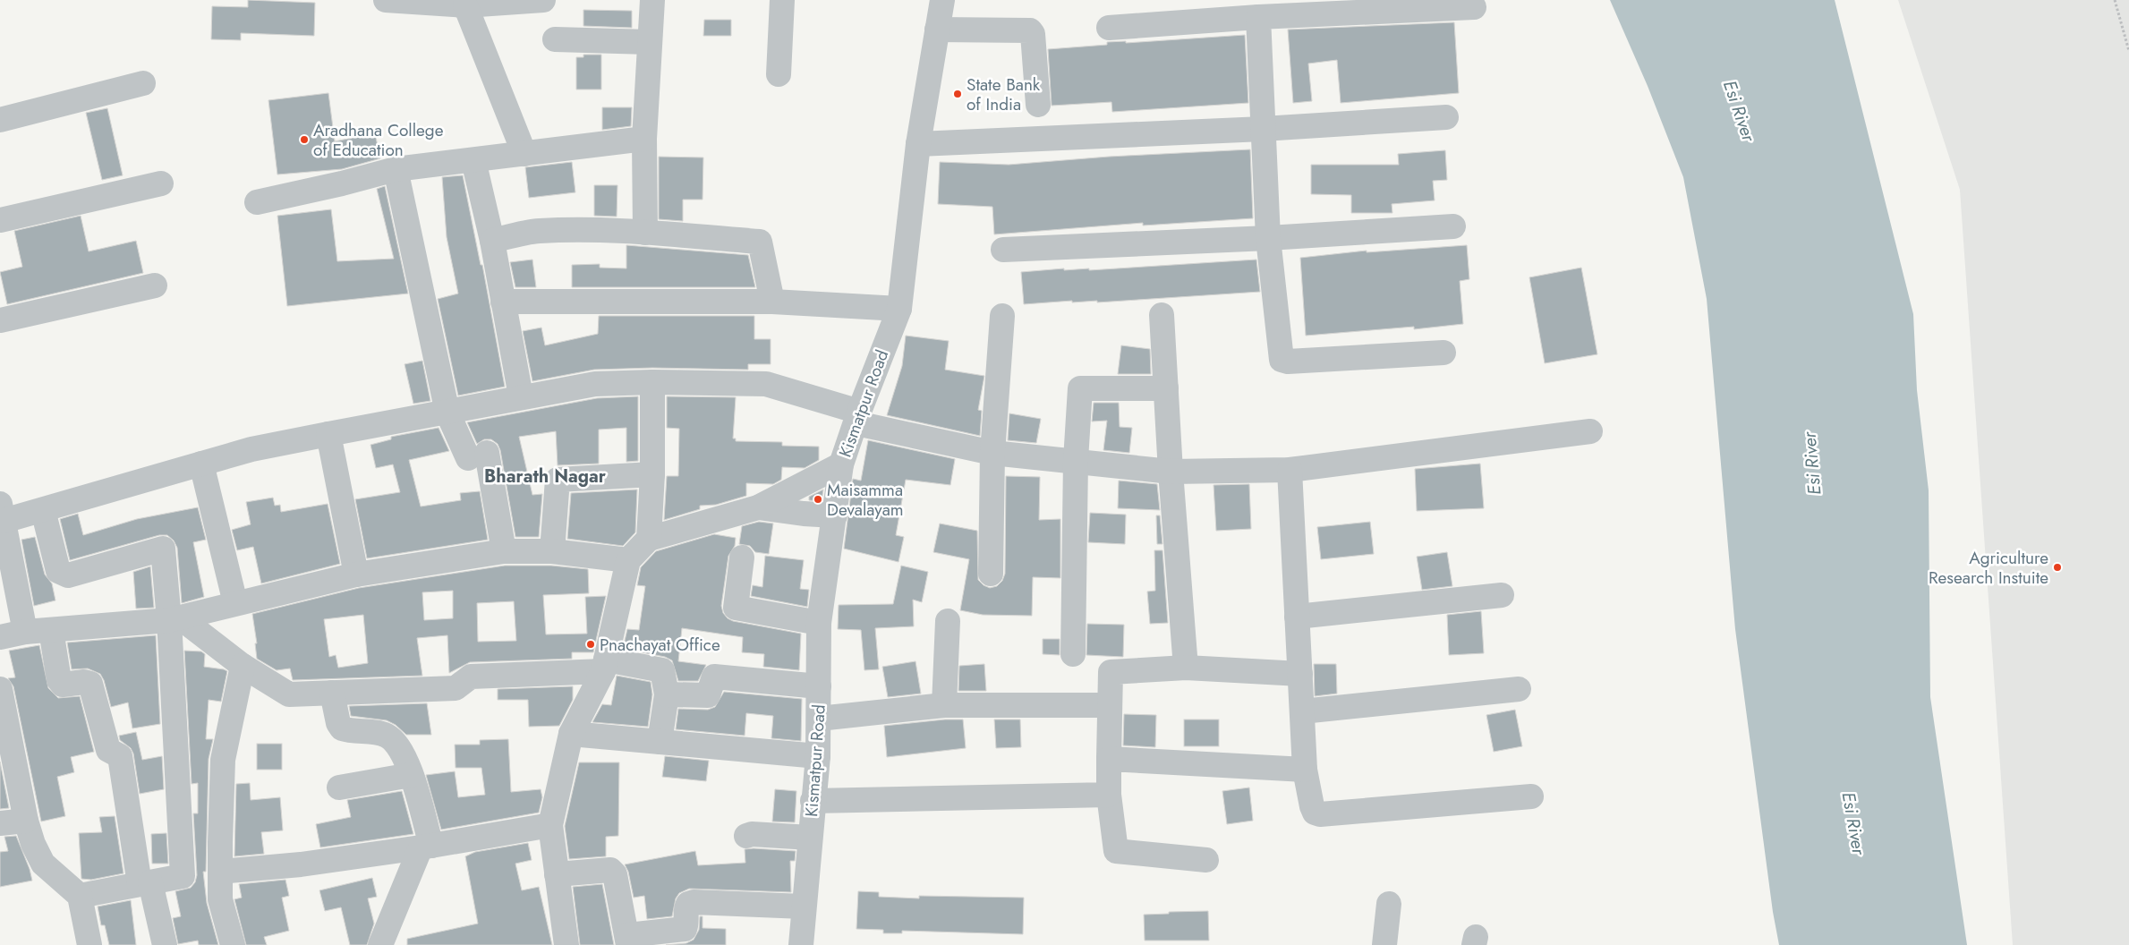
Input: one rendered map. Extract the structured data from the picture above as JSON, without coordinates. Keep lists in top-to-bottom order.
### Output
{
  "streets": {
    "street": ["Kismatpur Road"]
  },
  "districts": ["Bharath Nagar"],
  "water": ["Esi River"],
  "places": [
    "State Bank of India",
    "Aradhana College of Education",
    "Maisamma Devalayam",
    "Agriculture Research Instuite",
    "Pnachayat Office"
  ]
}
